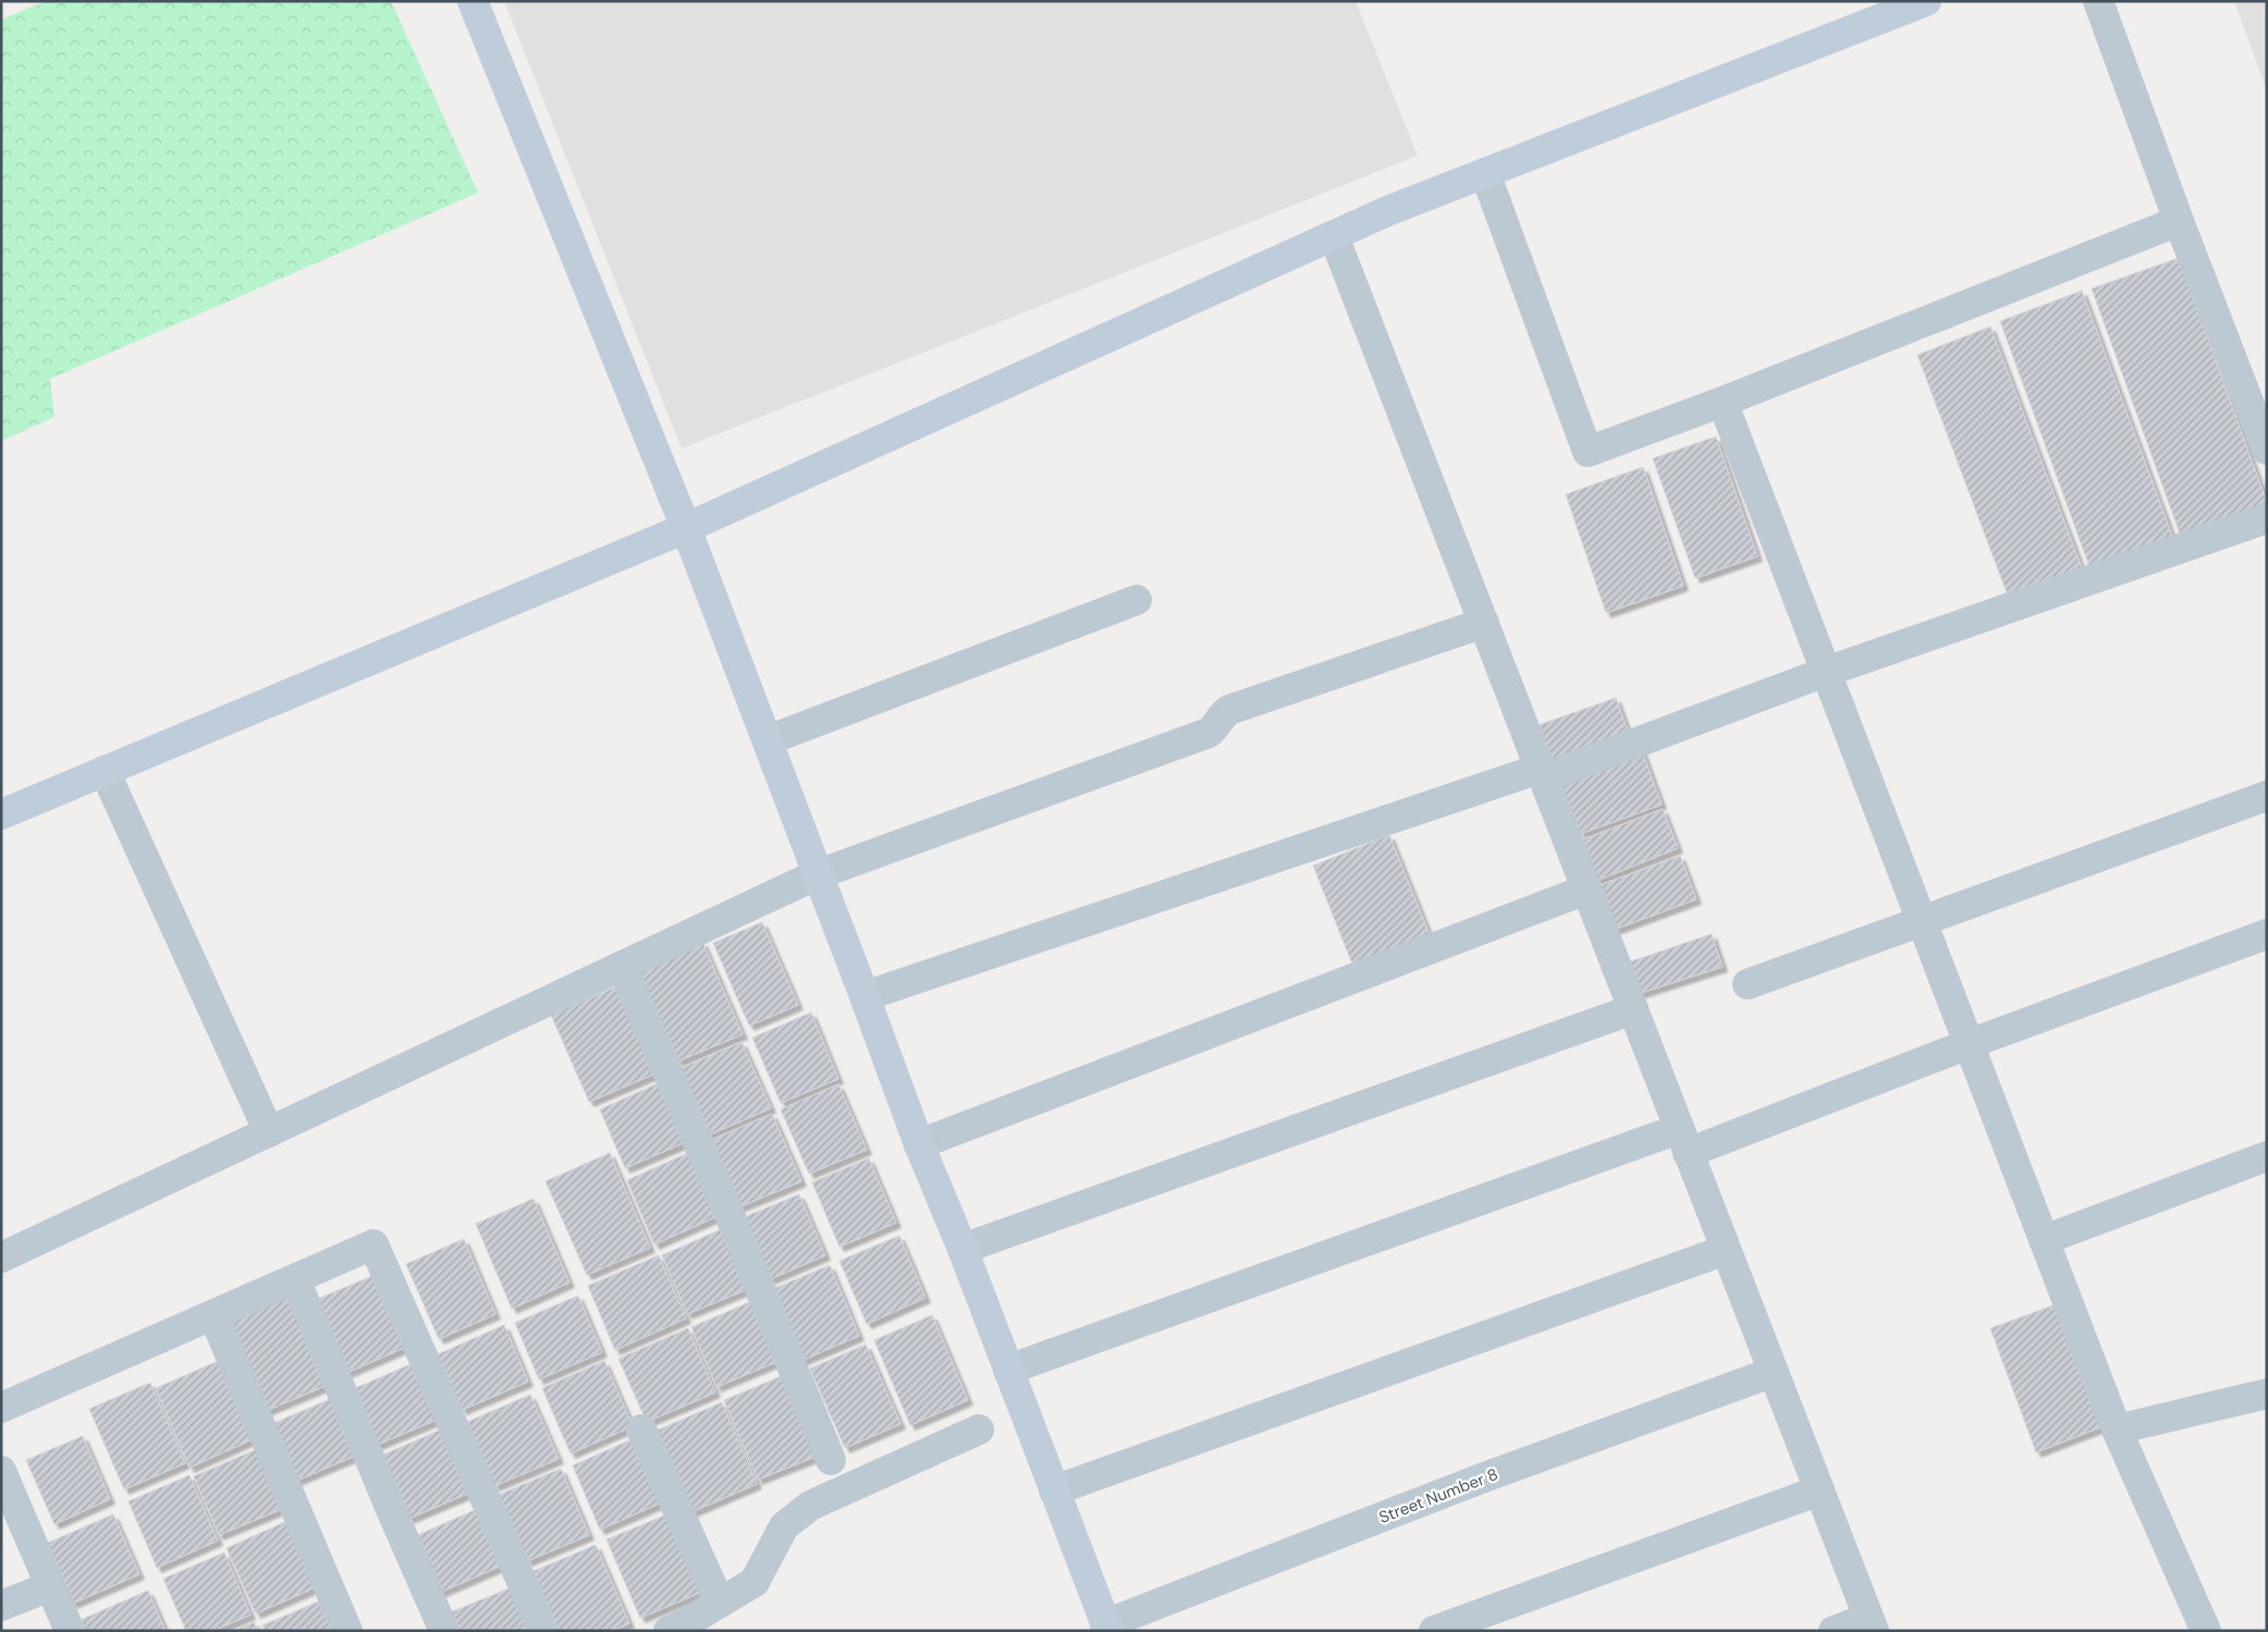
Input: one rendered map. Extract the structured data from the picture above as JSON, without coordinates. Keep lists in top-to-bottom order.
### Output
{
  "streets": {
    "street": ["Street Number 8"]
  }
}
